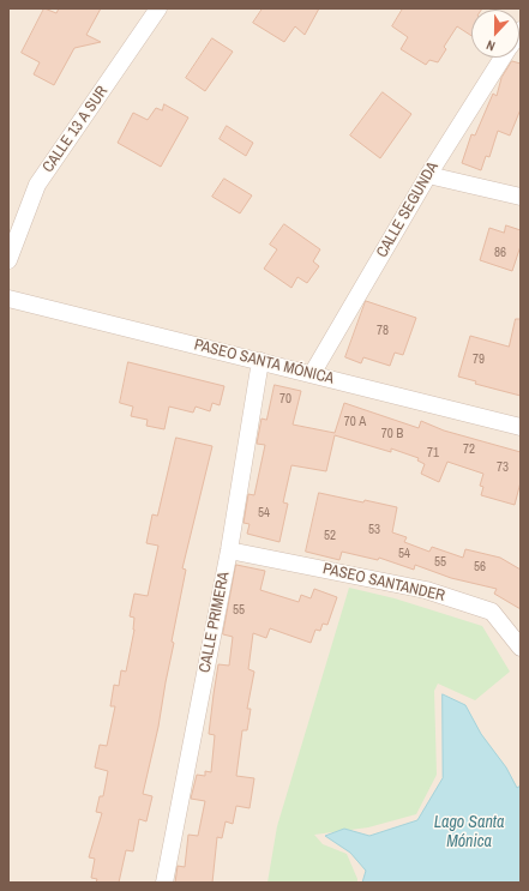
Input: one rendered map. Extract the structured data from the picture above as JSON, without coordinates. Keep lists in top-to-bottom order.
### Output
{
  "streets": {
    "street": [
      "CALLE 13 A SUR",
      "CALLE SEGUNDA",
      "PASEO SANTA MÓNICA",
      "PASEO SANTANDER",
      "CALLE PRIMERA"
    ]
  },
  "crossings": [
    ["CALLE SEGUNDA", "PASEO SANTA MÓNICA"],
    ["PASEO SANTA MÓNICA", "CALLE PRIMERA"],
    ["PASEO SANTANDER", "CALLE PRIMERA"]
  ],
  "water": ["Lago Santa Mónica"],
  "house_numbers": [
    "86",
    "78",
    "79",
    "70",
    "70 A",
    "70 B",
    "72",
    "71",
    "73",
    "54",
    "53",
    "52",
    "54",
    "55",
    "56",
    "55"
  ],
  "north": "bottom"
}
